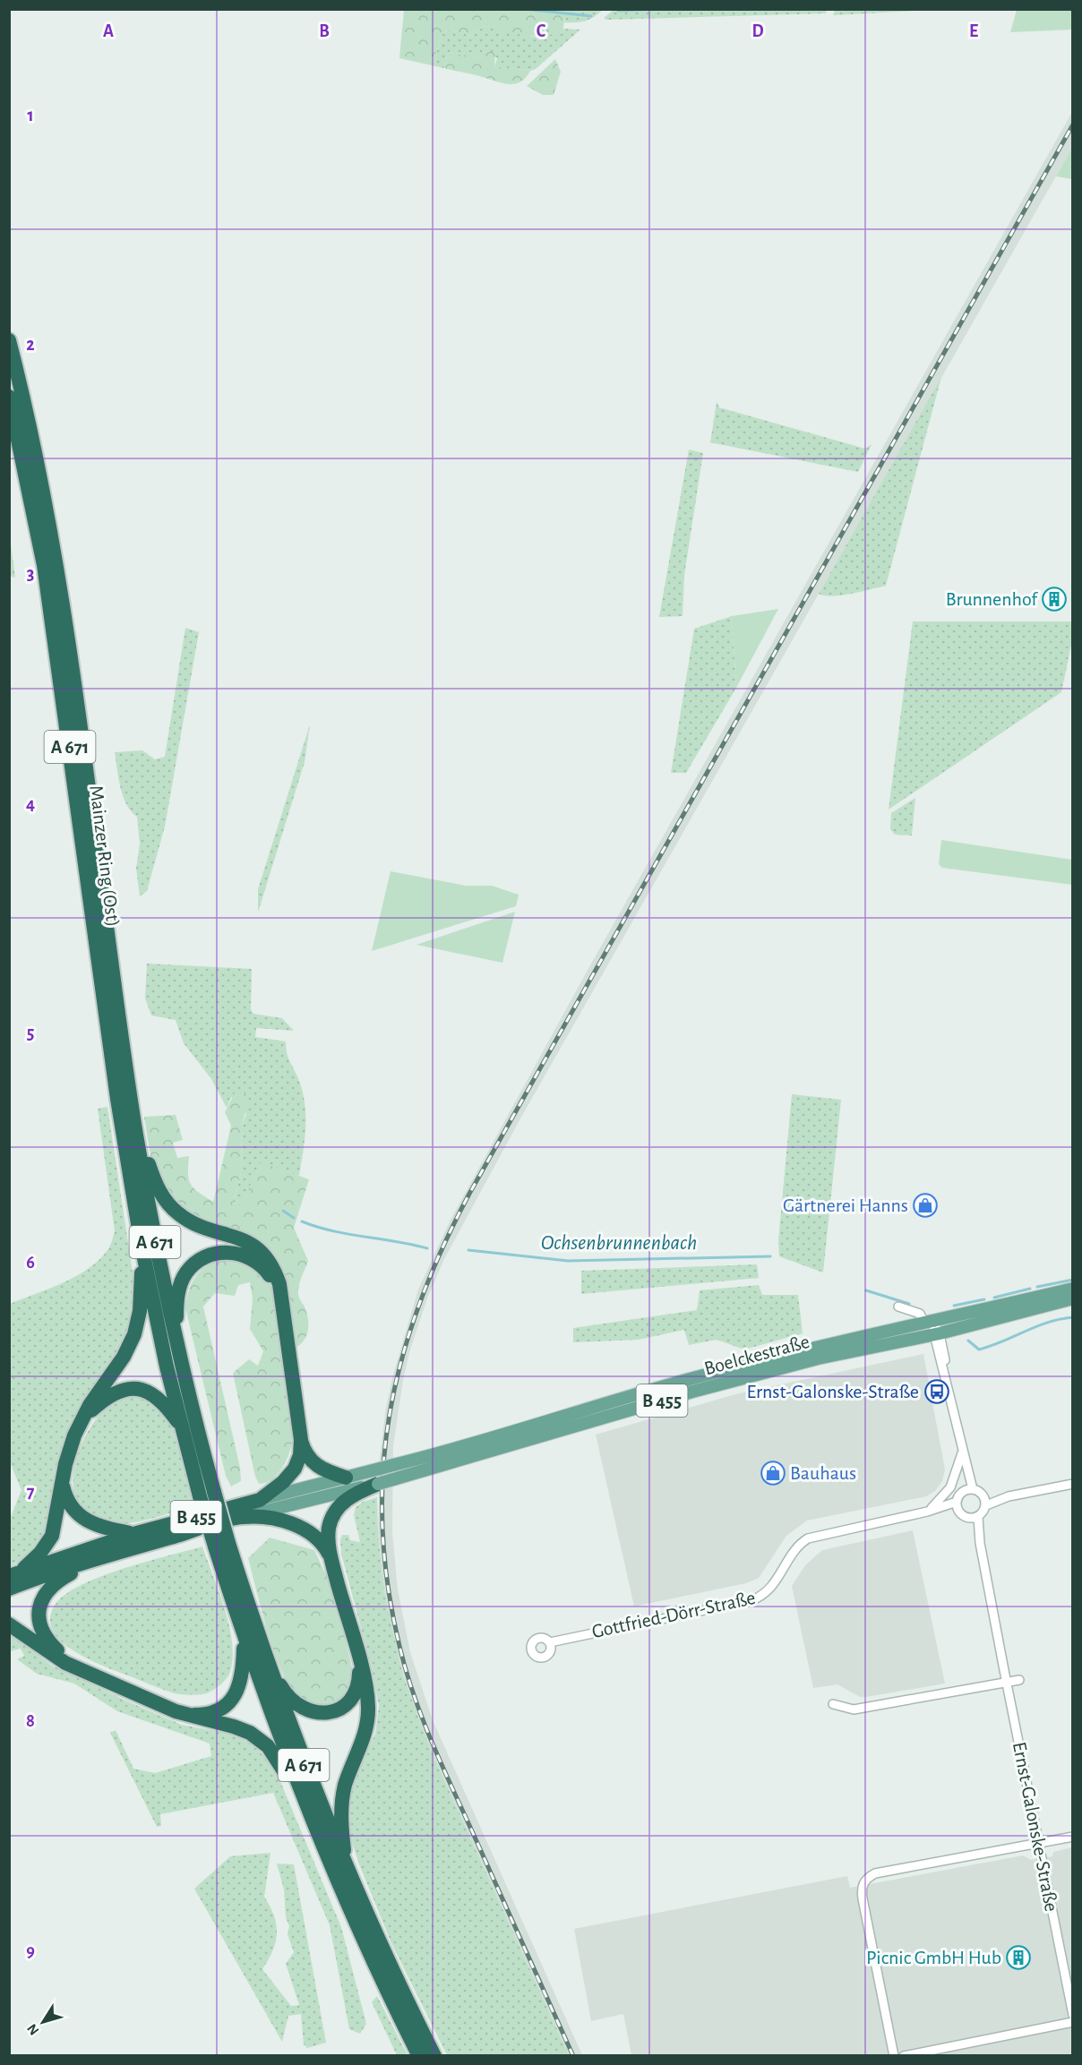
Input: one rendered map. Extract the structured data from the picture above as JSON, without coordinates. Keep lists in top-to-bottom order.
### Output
{
  "streets": {
    "highway": ["A 671", "Mainzer Ring (Ost)", "B 455"],
    "main road": ["Boelckestraße"],
    "street": ["Gottfried-Dörr-Straße", "Ernst-Galonske-Straße"]
  },
  "crossings": [
    ["A 671", "Mainzer Ring (Ost)"],
    ["Boelckestraße", "B 455"],
    ["Gottfried-Dörr-Straße", "Ernst-Galonske-Straße"]
  ],
  "water": ["Ochsenbrunnenbach"],
  "places": {
    "building": ["Brunnenhof", "Picnic GmbH Hub"],
    "shop": ["Gärtnerei Hanns", "Bauhaus"],
    "bus stop": ["Ernst-Galonske-Straße"]
  },
  "north": "bottom left",
  "grid": {
    "columns": [
      "A",
      "B",
      "C",
      "D",
      "E"
    ],
    "rows": [
      "1",
      "2",
      "3",
      "4",
      "5",
      "6",
      "7",
      "8",
      "9"
    ]
  }
}
